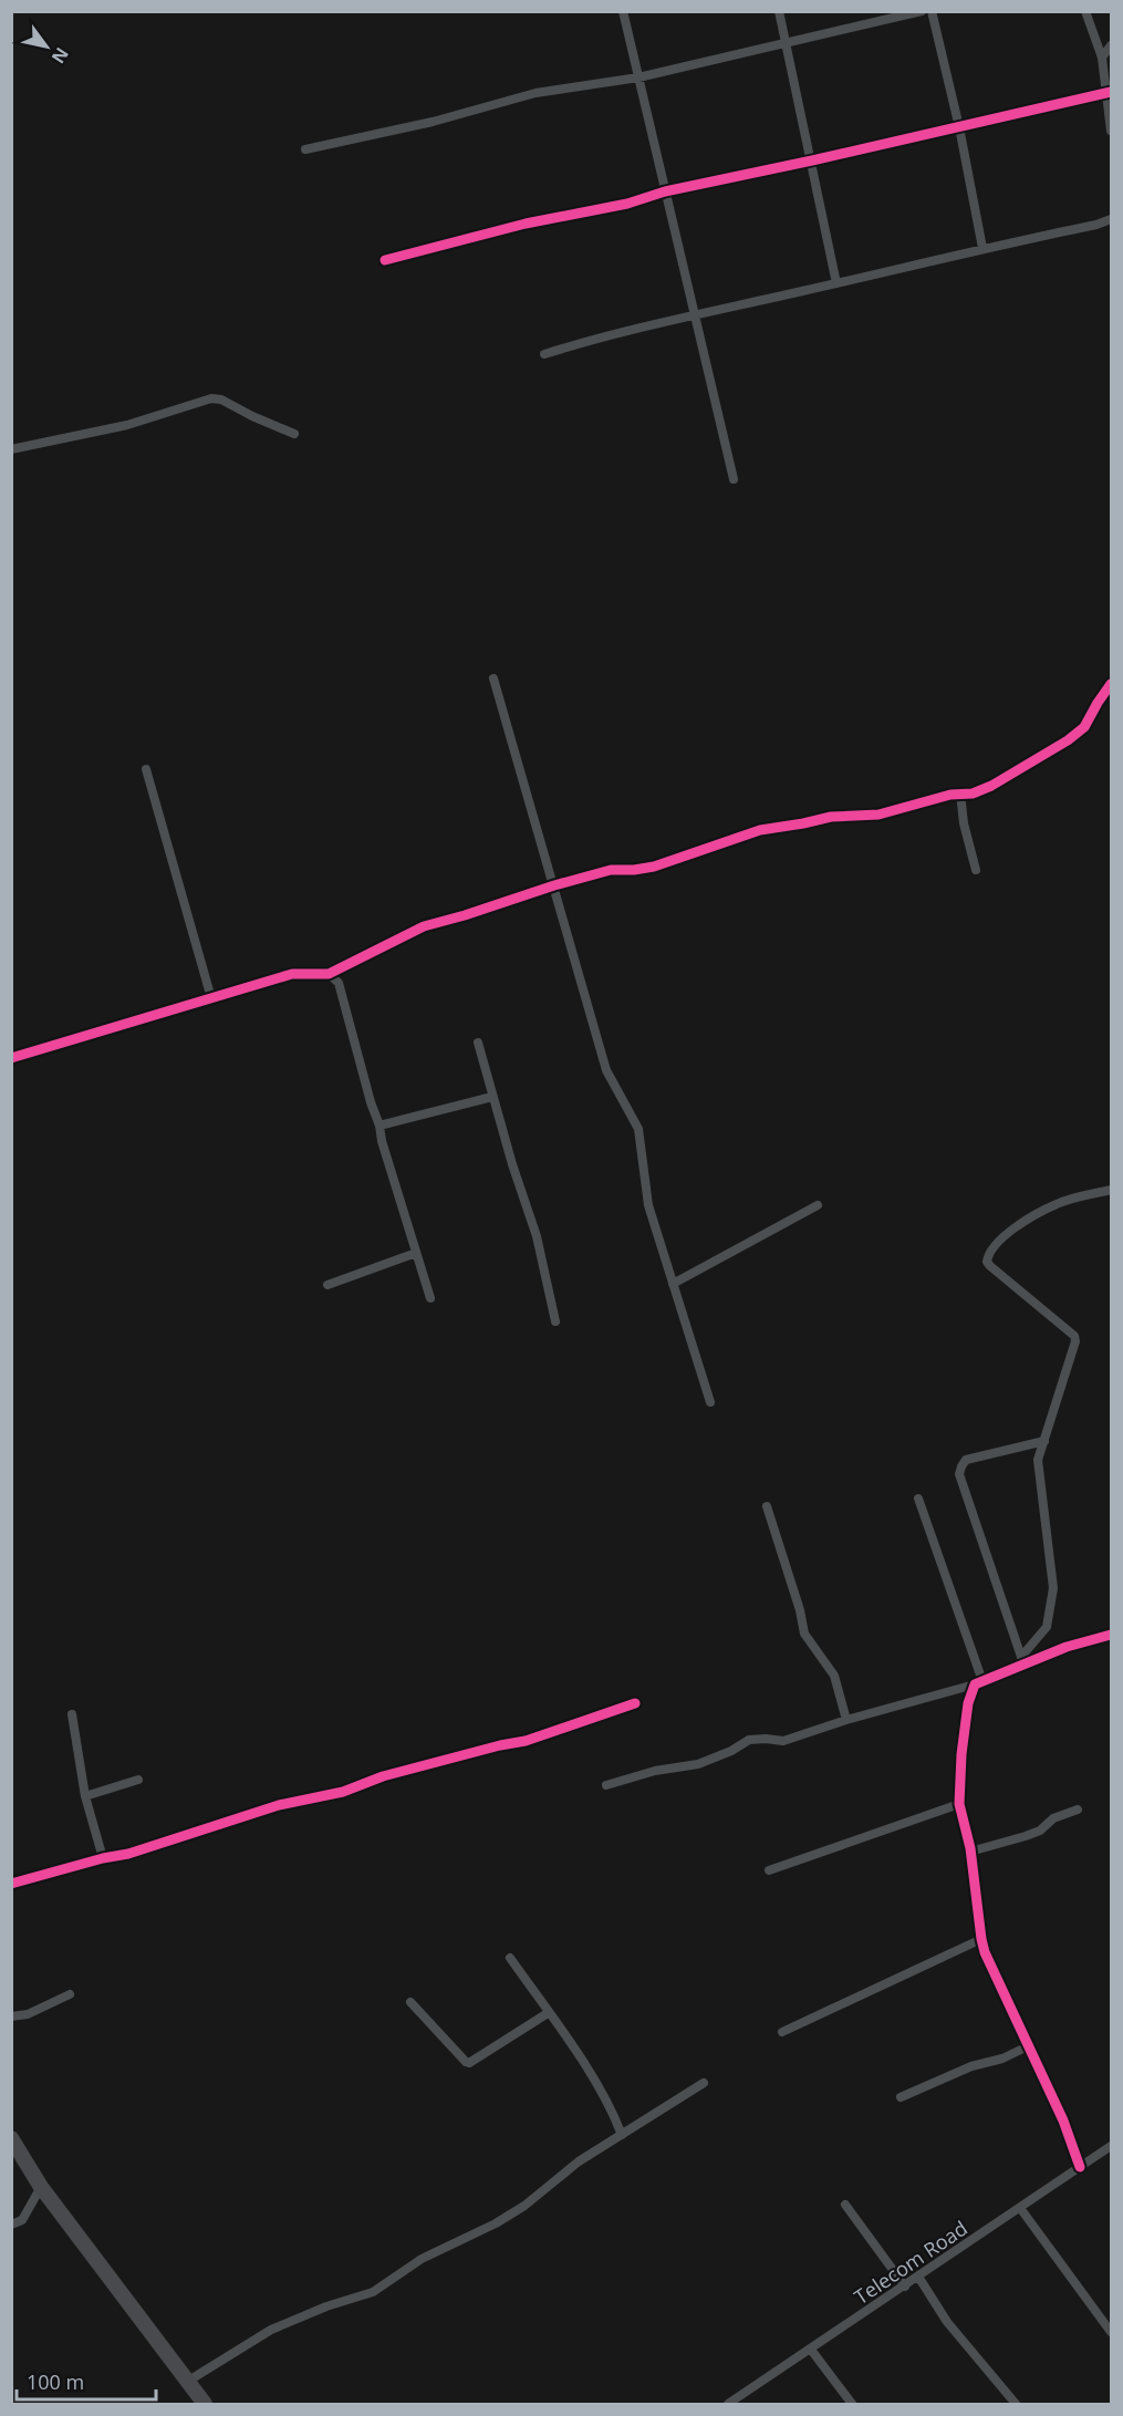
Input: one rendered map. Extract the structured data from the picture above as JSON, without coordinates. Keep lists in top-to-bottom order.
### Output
{
  "streets": {
    "street": ["Telecom Road"]
  },
  "scale_bar": "100 m",
  "north": "bottom right"
}
